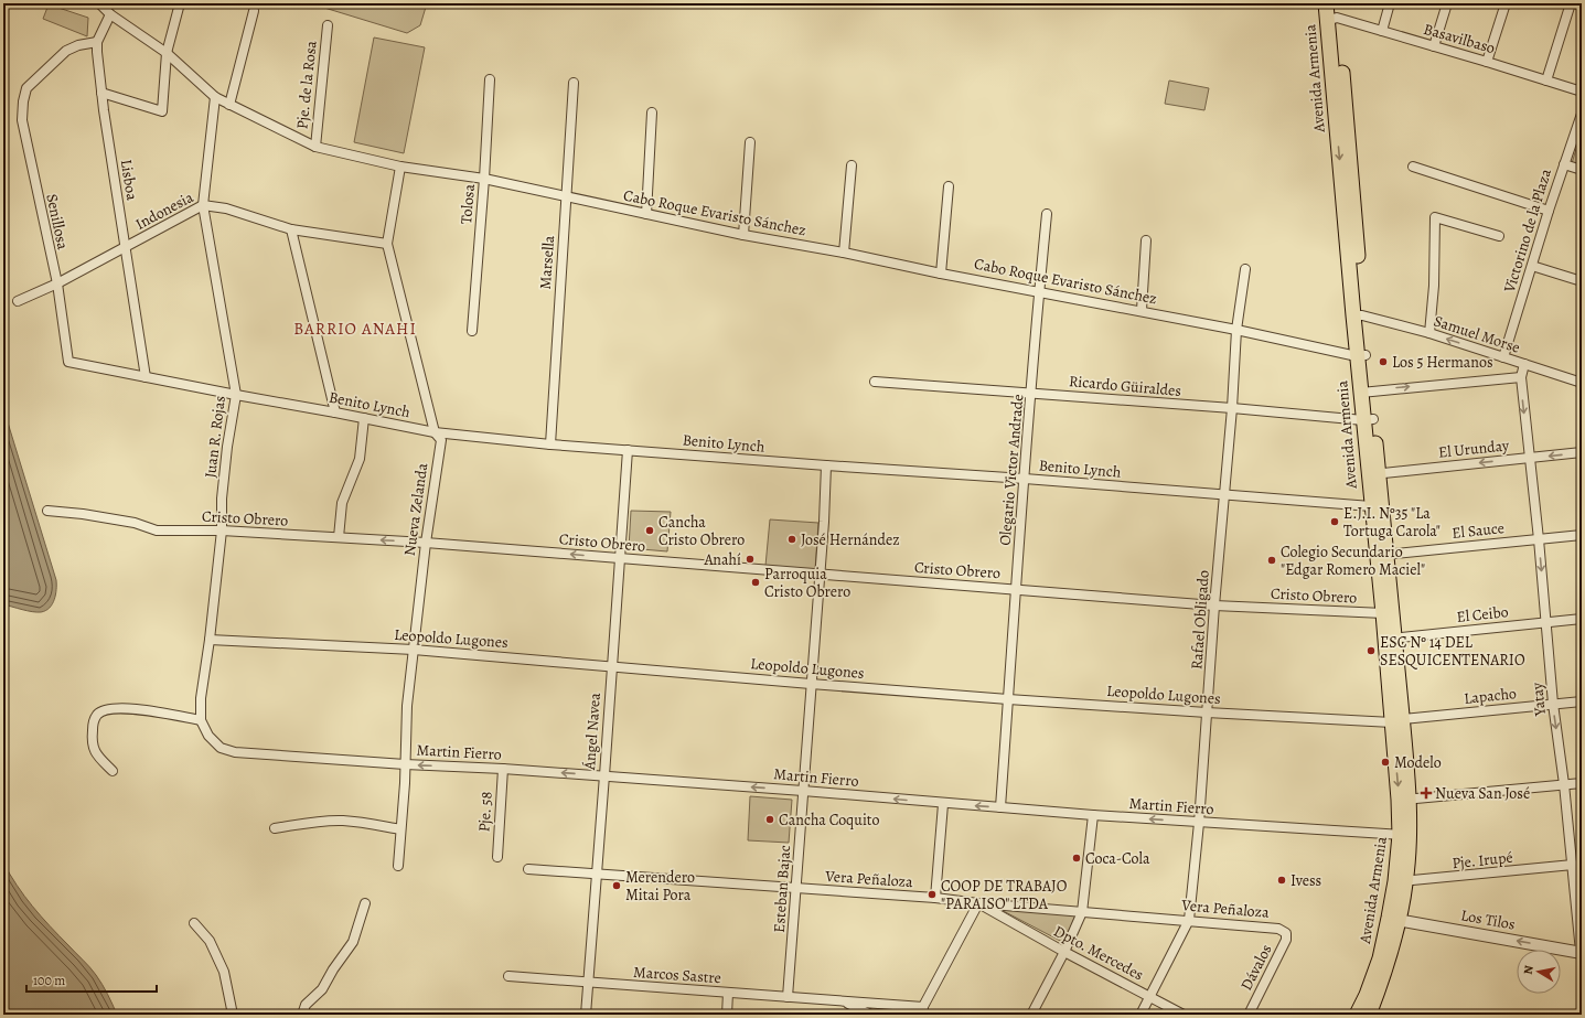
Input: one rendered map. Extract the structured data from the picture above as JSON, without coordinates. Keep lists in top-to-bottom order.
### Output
{
  "streets": {
    "main road": ["Avenida Armenia"],
    "street": [
      "Basavilbaso",
      "Pje. de la Rosa",
      "Lisboa",
      "Tolosa",
      "Indonesia",
      "Cabo Roque Evaristo Sánchez",
      "Senillosa",
      "Victorino de la Plaza",
      "Marsella",
      "Samuel Morse",
      "Ricardo Güiraldes",
      "Benito Lynch",
      "Juan R. Rojas",
      "El Urunday",
      "Olegario Victor Andrade",
      "Nueva Zelanda",
      "Cristo Obrero",
      "El Sauce",
      "El Ceibo",
      "Rafael Obligado",
      "Leopoldo Lugones",
      "Lapacho",
      "Yatay",
      "Ángel Navea",
      "Martin Fierro",
      "Pje. 58",
      "Pje. Irupé",
      "Vera Peñaloza",
      "Esteban Bajac",
      "Los Tilos",
      "Dpto. Mercedes",
      "Dávalos",
      "Marcos Sastre"
    ]
  },
  "crossings": [
    ["Basavilbaso", "Avenida Armenia"],
    ["Avenida Armenia", "Cabo Roque Evaristo Sánchez"],
    ["Avenida Armenia", "Samuel Morse"],
    ["Avenida Armenia", "Ricardo Güiraldes"],
    ["Avenida Armenia", "Benito Lynch"],
    ["Avenida Armenia", "El Urunday"],
    ["Avenida Armenia", "Cristo Obrero"],
    ["Avenida Armenia", "El Sauce"],
    ["Avenida Armenia", "El Ceibo"],
    ["Avenida Armenia", "Leopoldo Lugones"],
    ["Avenida Armenia", "Lapacho"],
    ["Avenida Armenia", "Martin Fierro"],
    ["Avenida Armenia", "Pje. Irupé"],
    ["Avenida Armenia", "Los Tilos"],
    ["Pje. de la Rosa", "Cabo Roque Evaristo Sánchez"],
    ["Lisboa", "Indonesia"],
    ["Lisboa", "Senillosa"],
    ["Lisboa", "Benito Lynch"],
    ["Tolosa", "Cabo Roque Evaristo Sánchez"],
    ["Indonesia", "Senillosa"],
    ["Indonesia", "Juan R. Rojas"],
    ["Indonesia", "Nueva Zelanda"],
    ["Cabo Roque Evaristo Sánchez", "Marsella"],
    ["Cabo Roque Evaristo Sánchez", "Juan R. Rojas"],
    ["Cabo Roque Evaristo Sánchez", "Olegario Victor Andrade"],
    ["Cabo Roque Evaristo Sánchez", "Nueva Zelanda"],
    ["Cabo Roque Evaristo Sánchez", "Rafael Obligado"],
    ["Senillosa", "Benito Lynch"],
    ["Victorino de la Plaza", "Samuel Morse"],
    ["Marsella", "Benito Lynch"],
    ["Samuel Morse", "Yatay"],
    ["Ricardo Güiraldes", "Olegario Victor Andrade"],
    ["Ricardo Güiraldes", "Rafael Obligado"],
    ["Benito Lynch", "Juan R. Rojas"],
    ["Benito Lynch", "Olegario Victor Andrade"],
    ["Benito Lynch", "Nueva Zelanda"],
    ["Benito Lynch", "Rafael Obligado"],
    ["Benito Lynch", "Ángel Navea"],
    ["Benito Lynch", "Esteban Bajac"],
    ["Juan R. Rojas", "Cristo Obrero"],
    ["Juan R. Rojas", "Leopoldo Lugones"],
    ["Juan R. Rojas", "Martin Fierro"],
    ["El Urunday", "Yatay"],
    ["Olegario Victor Andrade", "Cristo Obrero"],
    ["Olegario Victor Andrade", "Leopoldo Lugones"],
    ["Olegario Victor Andrade", "Martin Fierro"],
    ["Nueva Zelanda", "Cristo Obrero"],
    ["Nueva Zelanda", "Leopoldo Lugones"],
    ["Nueva Zelanda", "Martin Fierro"],
    ["Cristo Obrero", "Rafael Obligado"],
    ["Cristo Obrero", "Ángel Navea"],
    ["Cristo Obrero", "Esteban Bajac"],
    ["El Sauce", "Yatay"],
    ["El Ceibo", "Yatay"],
    ["Rafael Obligado", "Leopoldo Lugones"],
    ["Rafael Obligado", "Martin Fierro"],
    ["Rafael Obligado", "Vera Peñaloza"],
    ["Rafael Obligado", "Dpto. Mercedes"],
    ["Leopoldo Lugones", "Lapacho"],
    ["Leopoldo Lugones", "Ángel Navea"],
    ["Leopoldo Lugones", "Esteban Bajac"],
    ["Lapacho", "Yatay"],
    ["Yatay", "Pje. Irupé"],
    ["Yatay", "Los Tilos"],
    ["Ángel Navea", "Martin Fierro"],
    ["Ángel Navea", "Vera Peñaloza"],
    ["Ángel Navea", "Marcos Sastre"],
    ["Martin Fierro", "Pje. 58"],
    ["Martin Fierro", "Esteban Bajac"],
    ["Vera Peñaloza", "Esteban Bajac"],
    ["Vera Peñaloza", "Dpto. Mercedes"],
    ["Vera Peñaloza", "Dávalos"],
    ["Esteban Bajac", "Marcos Sastre"]
  ],
  "one_way": [
    "El Urunday",
    "Yatay",
    "Martin Fierro",
    "Los Tilos"
  ],
  "districts": ["BARRIO ANAHI"],
  "places": {
    "other": [
      "Los 5 Hermanos",
      "E.J.I. Nº35 \"La Tortuga Carola\"",
      "Cancha Cristo Obrero",
      "José Hernández",
      "Anahí",
      "Colegio Secundario \"Edgar Romero Maciel\"",
      "Parroquia Cristo Obrero",
      "ESC Nº 14 DEL SESQUICENTENARIO",
      "Modelo",
      "Cancha Coquito",
      "Coca-Cola",
      "Ivess",
      "Merendero Mitai Pora",
      "COOP DE TRABAJO \"PARAISO\" LTDA"
    ],
    "health": ["Nueva San José"]
  },
  "scale_bar": "100 m",
  "north": "left"
}
